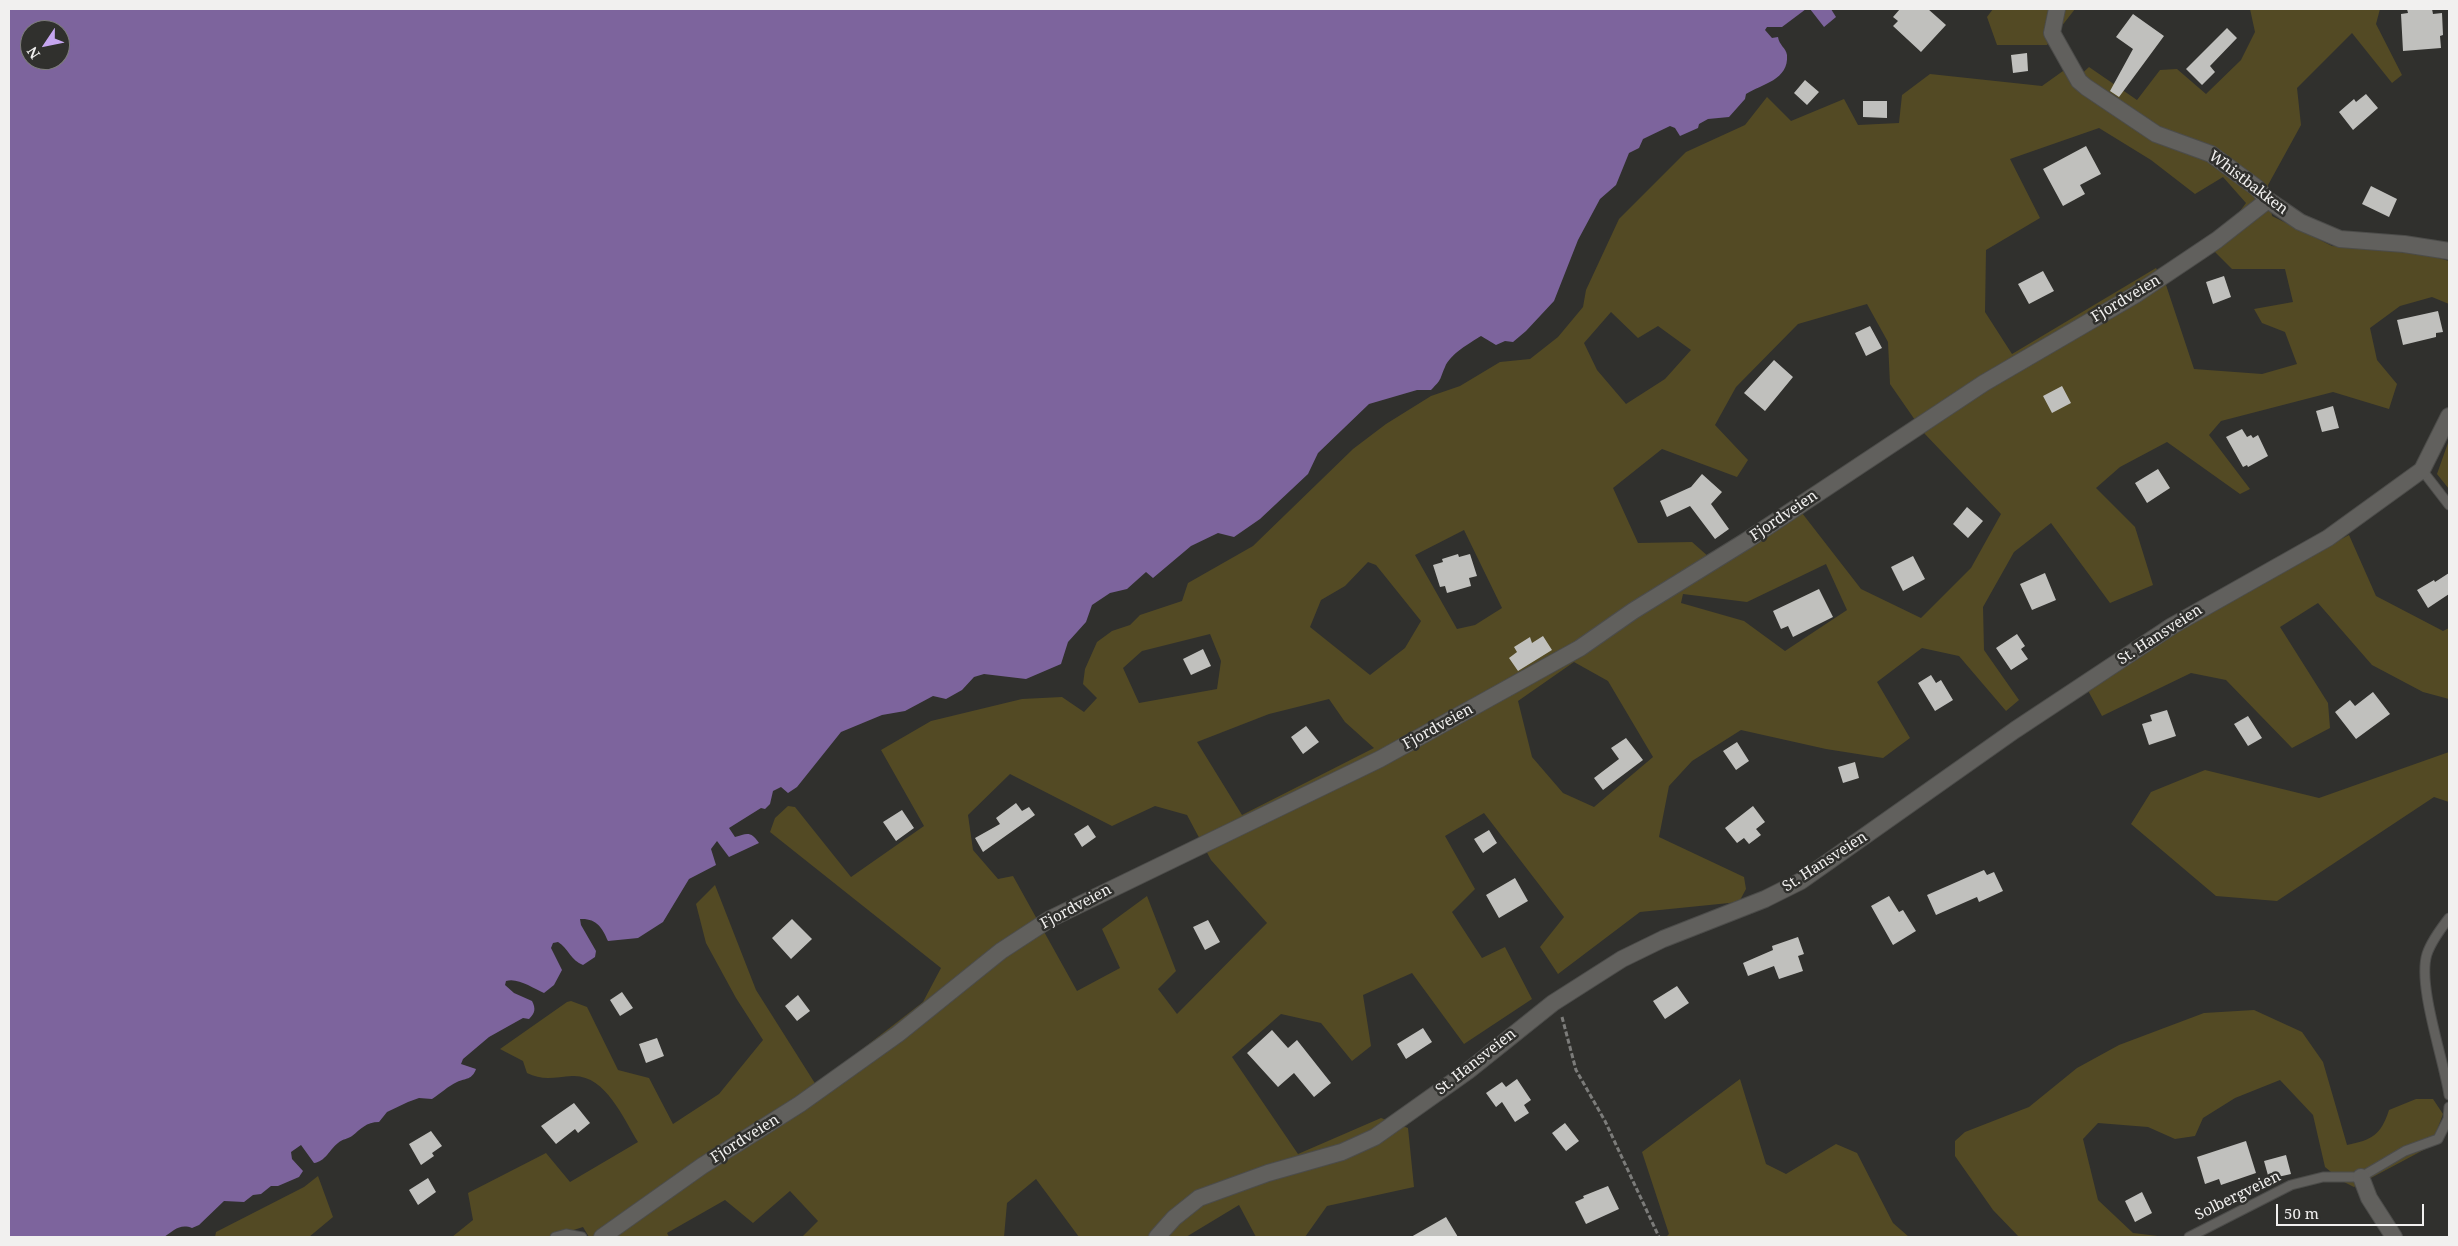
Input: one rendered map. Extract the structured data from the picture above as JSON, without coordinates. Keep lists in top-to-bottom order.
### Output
{
  "streets": {
    "street": ["Whistbakken", "Fjordveien", "St. Hansveien"],
    "lane": ["Solbergveien"]
  },
  "crossings": [
    ["Whistbakken", "Fjordveien"]
  ],
  "scale_bar": "50 m",
  "north": "bottom left"
}
